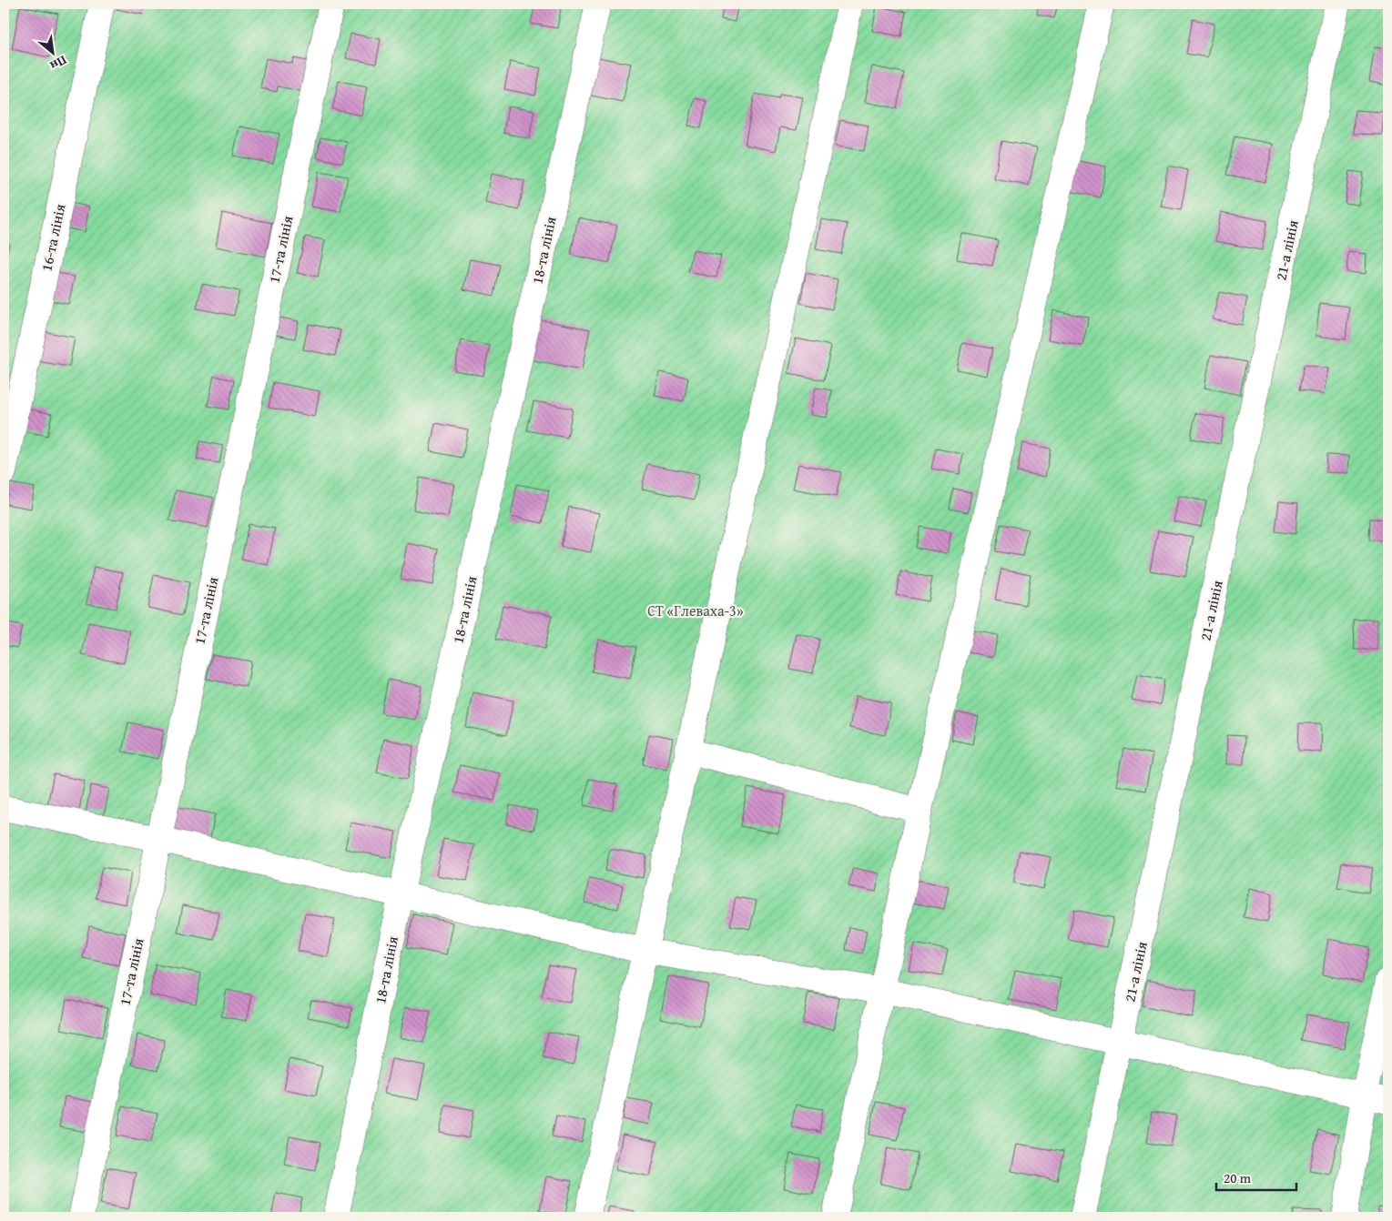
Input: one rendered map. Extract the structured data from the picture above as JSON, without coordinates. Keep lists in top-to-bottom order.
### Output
{
  "streets": {
    "lane": [
      "16-та лінія",
      "17-та лінія",
      "18-та лінія",
      "21-а лінія"
    ]
  },
  "parks": ["СТ «Глеваха-3»"],
  "scale_bar": "20 m",
  "north": "bottom right"
}
